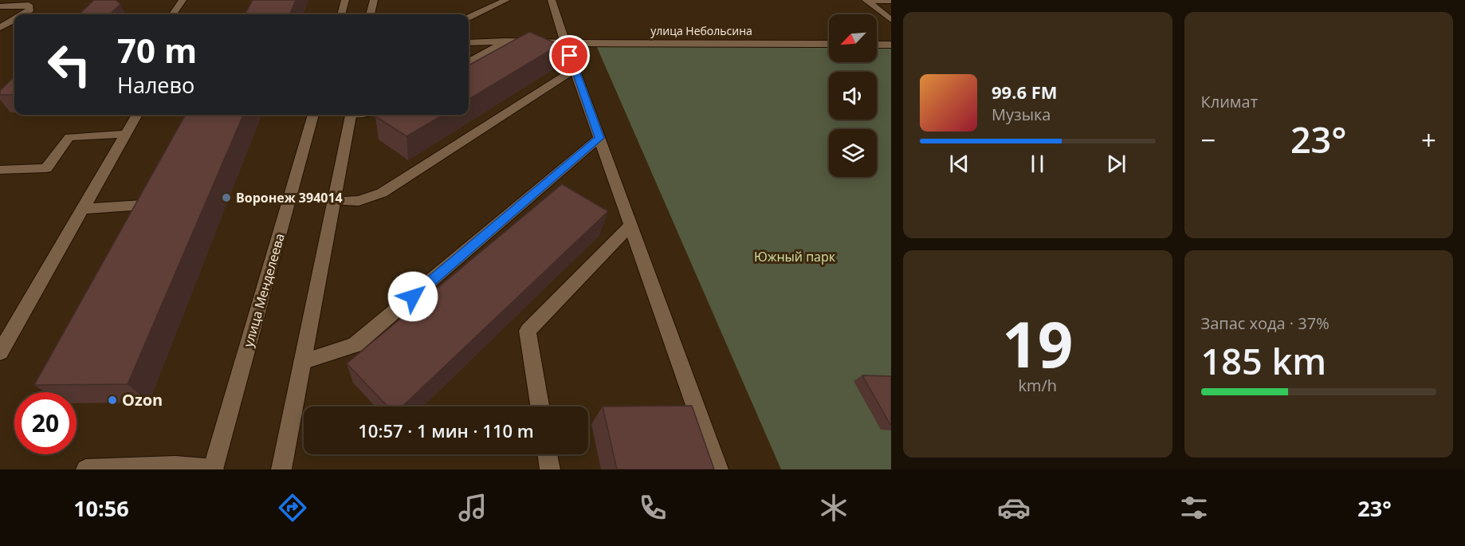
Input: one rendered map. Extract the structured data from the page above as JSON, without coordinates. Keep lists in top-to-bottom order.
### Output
{
  "streets": {
    "street": ["улица Небольсина", "улица Менделеева"]
  },
  "parks": ["Южный парк"],
  "places": ["Воронеж 394014", "Ozon"],
  "north": "bottom left",
  "page": {
    "tile": [
      "Климат",
      ["19", "km/h"],
      ["Запас хода · 37%", "185 km"]
    ],
    "turn": ["70 m", "Налево"],
    "song": ["99.6 FM", "Музыка"],
    "heat": ["−", "23°", "+"],
    "limit": "20",
    "trip": "10:57 · 1 мин · 110 m",
    "tabs": ["10:56", "23°"]
  }
}
